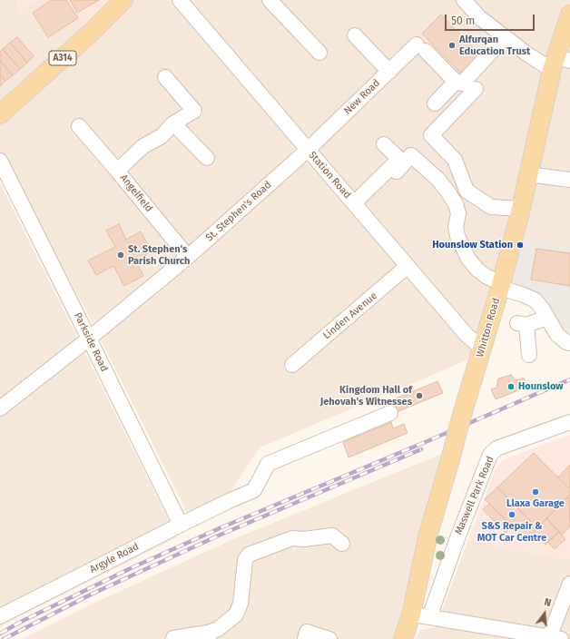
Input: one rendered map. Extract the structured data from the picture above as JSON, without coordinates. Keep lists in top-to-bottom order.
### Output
{
  "streets": {
    "main road": ["A314", "Whitton Road"],
    "street": [
      "New Road",
      "Station Road",
      "Angelfield",
      "St. Stephen's Road",
      "Linden Avenue",
      "Parkside Road",
      "Maswell Park Road",
      "Argyle Road"
    ]
  },
  "crossings": [
    ["New Road", "Station Road"],
    ["New Road", "St. Stephen's Road"],
    ["Station Road", "St. Stephen's Road"],
    ["Station Road", "Linden Avenue"],
    ["Station Road", "Whitton Road"],
    ["Angelfield", "St. Stephen's Road"],
    ["St. Stephen's Road", "Parkside Road"],
    ["Parkside Road", "Argyle Road"]
  ],
  "places": [
    "Alfurqan Education Trust",
    "Hounslow Station",
    "St. Stephen's Parish Church",
    "Hounslow",
    "Kingdom Hall of Jehovah's Witnesses",
    "Llaxa Garage",
    "S&S Repair & MOT Car Centre"
  ],
  "scale_bar": "50 m",
  "north": "top"
}
